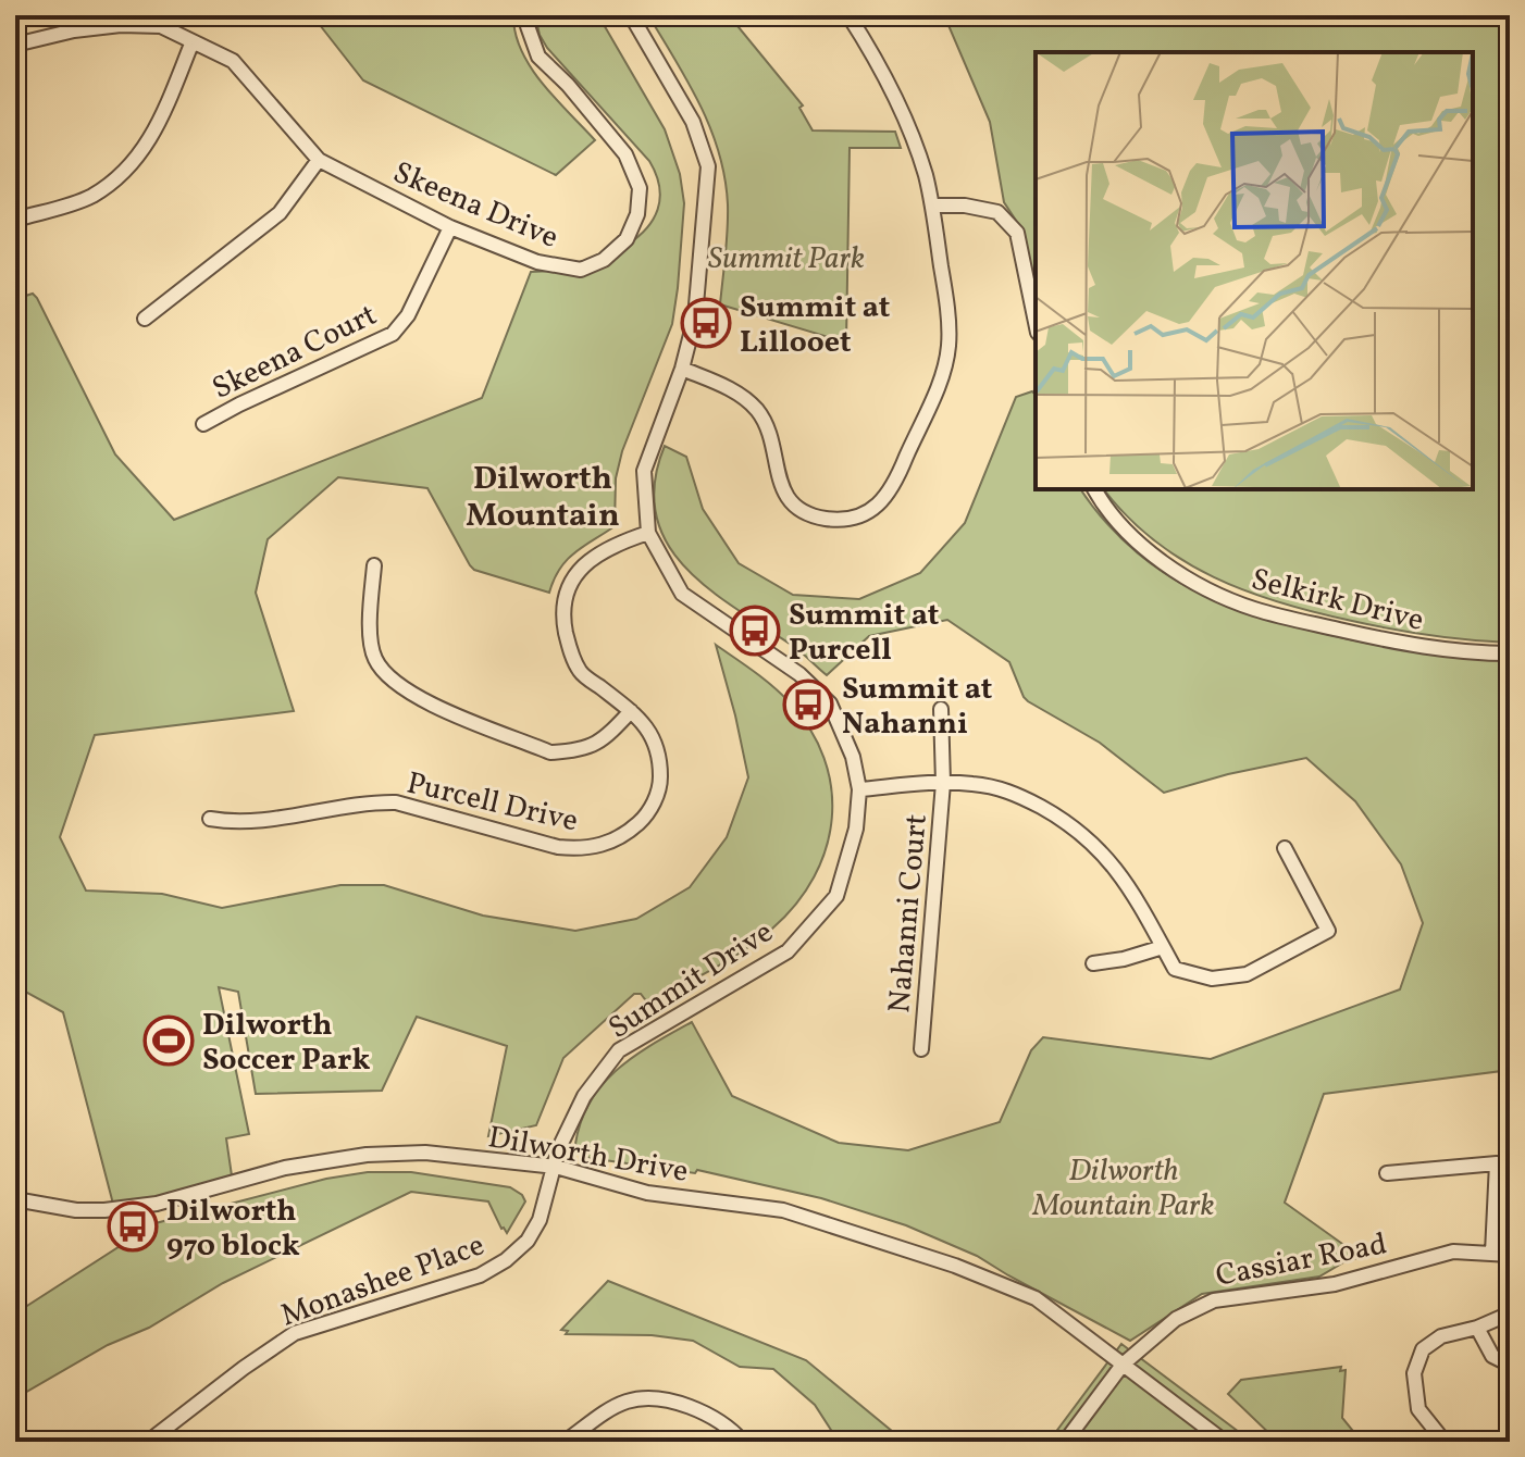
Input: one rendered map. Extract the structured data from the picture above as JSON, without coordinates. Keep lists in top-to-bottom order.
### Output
{
  "streets": {
    "street": [
      "Skeena Drive",
      "Skeena Court",
      "Selkirk Drive",
      "Purcell Drive",
      "Nahanni Court",
      "Summit Drive",
      "Dilworth Drive",
      "Cassiar Road",
      "Monashee Place"
    ]
  },
  "crossings": [
    ["Skeena Drive", "Skeena Court"],
    ["Purcell Drive", "Summit Drive"],
    ["Summit Drive", "Dilworth Drive"],
    ["Summit Drive", "Monashee Place"],
    ["Dilworth Drive", "Cassiar Road"],
    ["Dilworth Drive", "Monashee Place"]
  ],
  "districts": ["Dilworth Mountain"],
  "parks": ["Summit Park", "Dilworth Mountain Park"],
  "places": {
    "bus stop": [
      "Summit at Lillooet",
      "Summit at Purcell",
      "Summit at Nahanni",
      "Dilworth 970 block"
    ],
    "sports": ["Dilworth Soccer Park"]
  }
}
